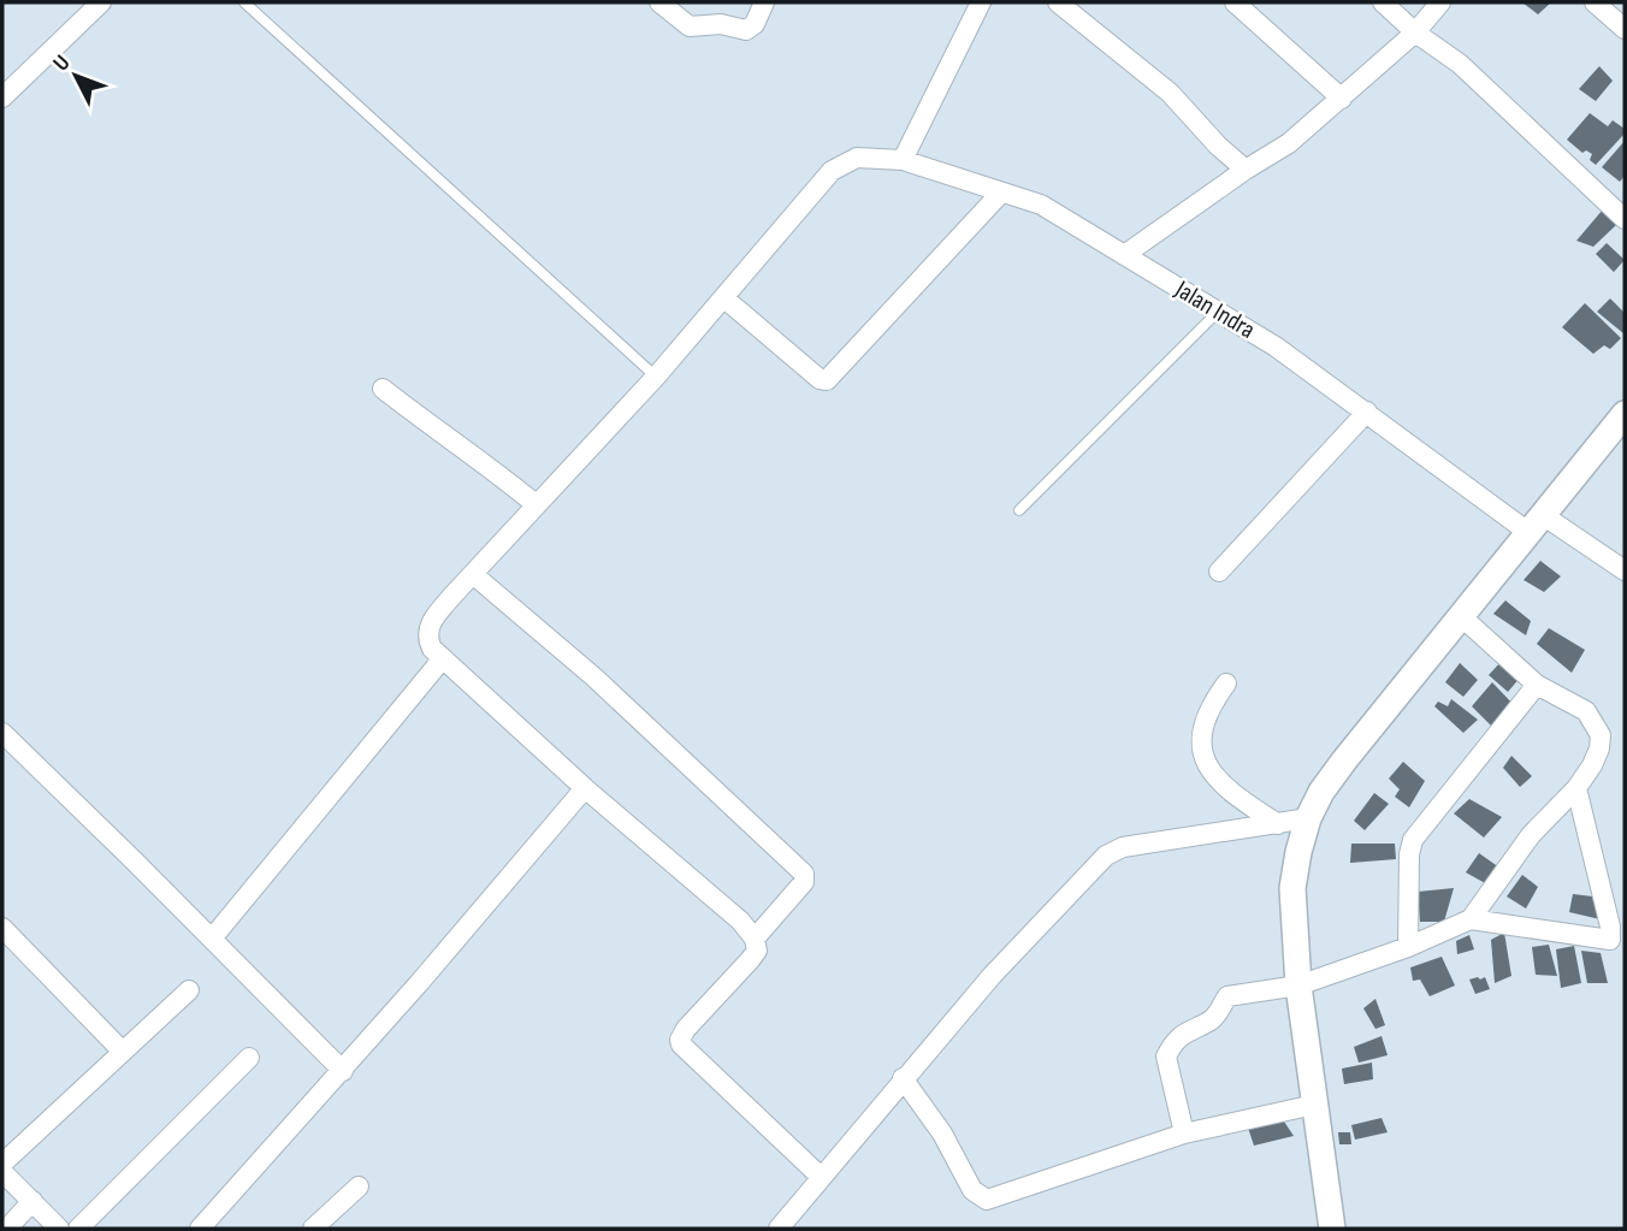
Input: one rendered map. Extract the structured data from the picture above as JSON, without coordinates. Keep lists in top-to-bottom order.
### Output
{
  "streets": {
    "street": ["Jalan Indra"]
  },
  "north": "top left"
}
